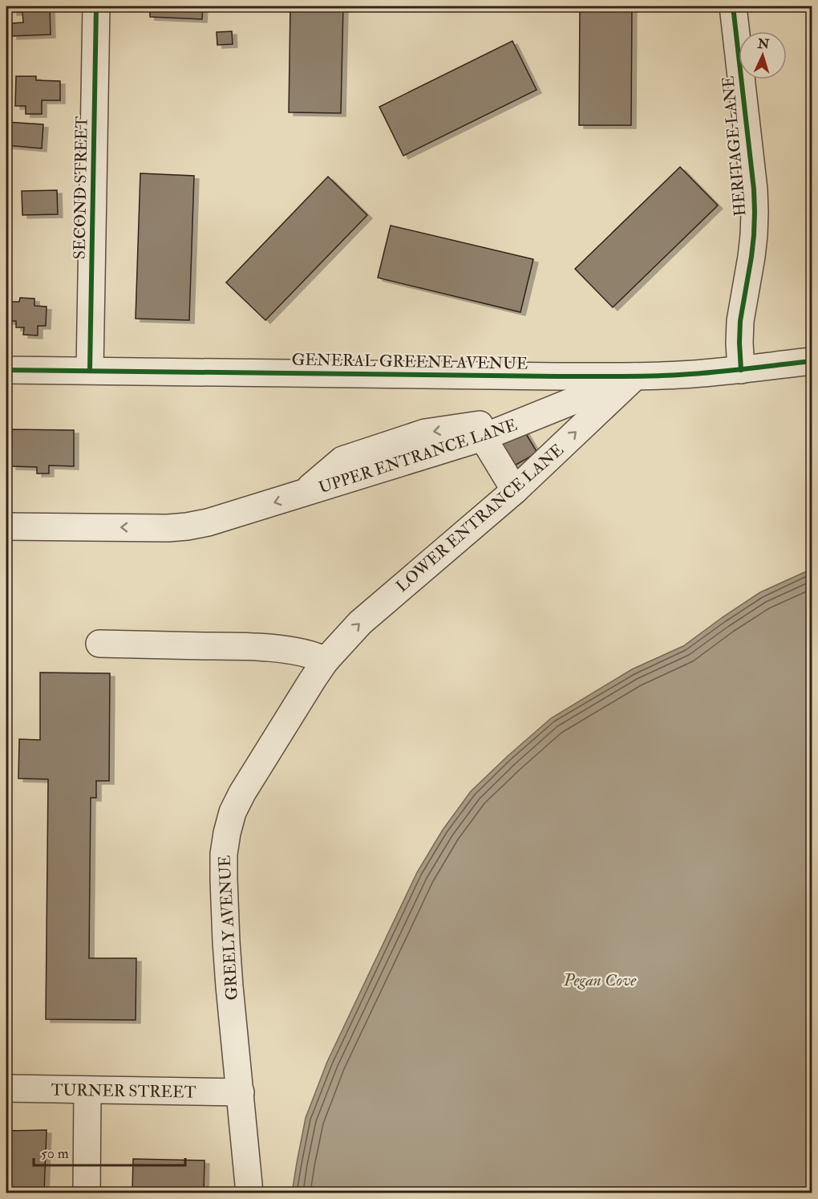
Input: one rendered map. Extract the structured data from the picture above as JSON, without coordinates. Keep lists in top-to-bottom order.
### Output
{
  "streets": {
    "street": [
      "HERITAGE LANE",
      "SECOND STREET",
      "GENERAL GREENE AVENUE",
      "UPPER ENTRANCE LANE",
      "LOWER ENTRANCE LANE",
      "GREELY AVENUE",
      "TURNER STREET"
    ]
  },
  "crossings": [
    ["HERITAGE LANE", "GENERAL GREENE AVENUE"],
    ["SECOND STREET", "GENERAL GREENE AVENUE"],
    ["GENERAL GREENE AVENUE", "UPPER ENTRANCE LANE"],
    ["GENERAL GREENE AVENUE", "LOWER ENTRANCE LANE"],
    ["UPPER ENTRANCE LANE", "LOWER ENTRANCE LANE"],
    ["LOWER ENTRANCE LANE", "GREELY AVENUE"],
    ["GREELY AVENUE", "TURNER STREET"]
  ],
  "one_way": ["LOWER ENTRANCE LANE"],
  "water": ["Pegan Cove"],
  "scale_bar": "50 m",
  "north": "top"
}
